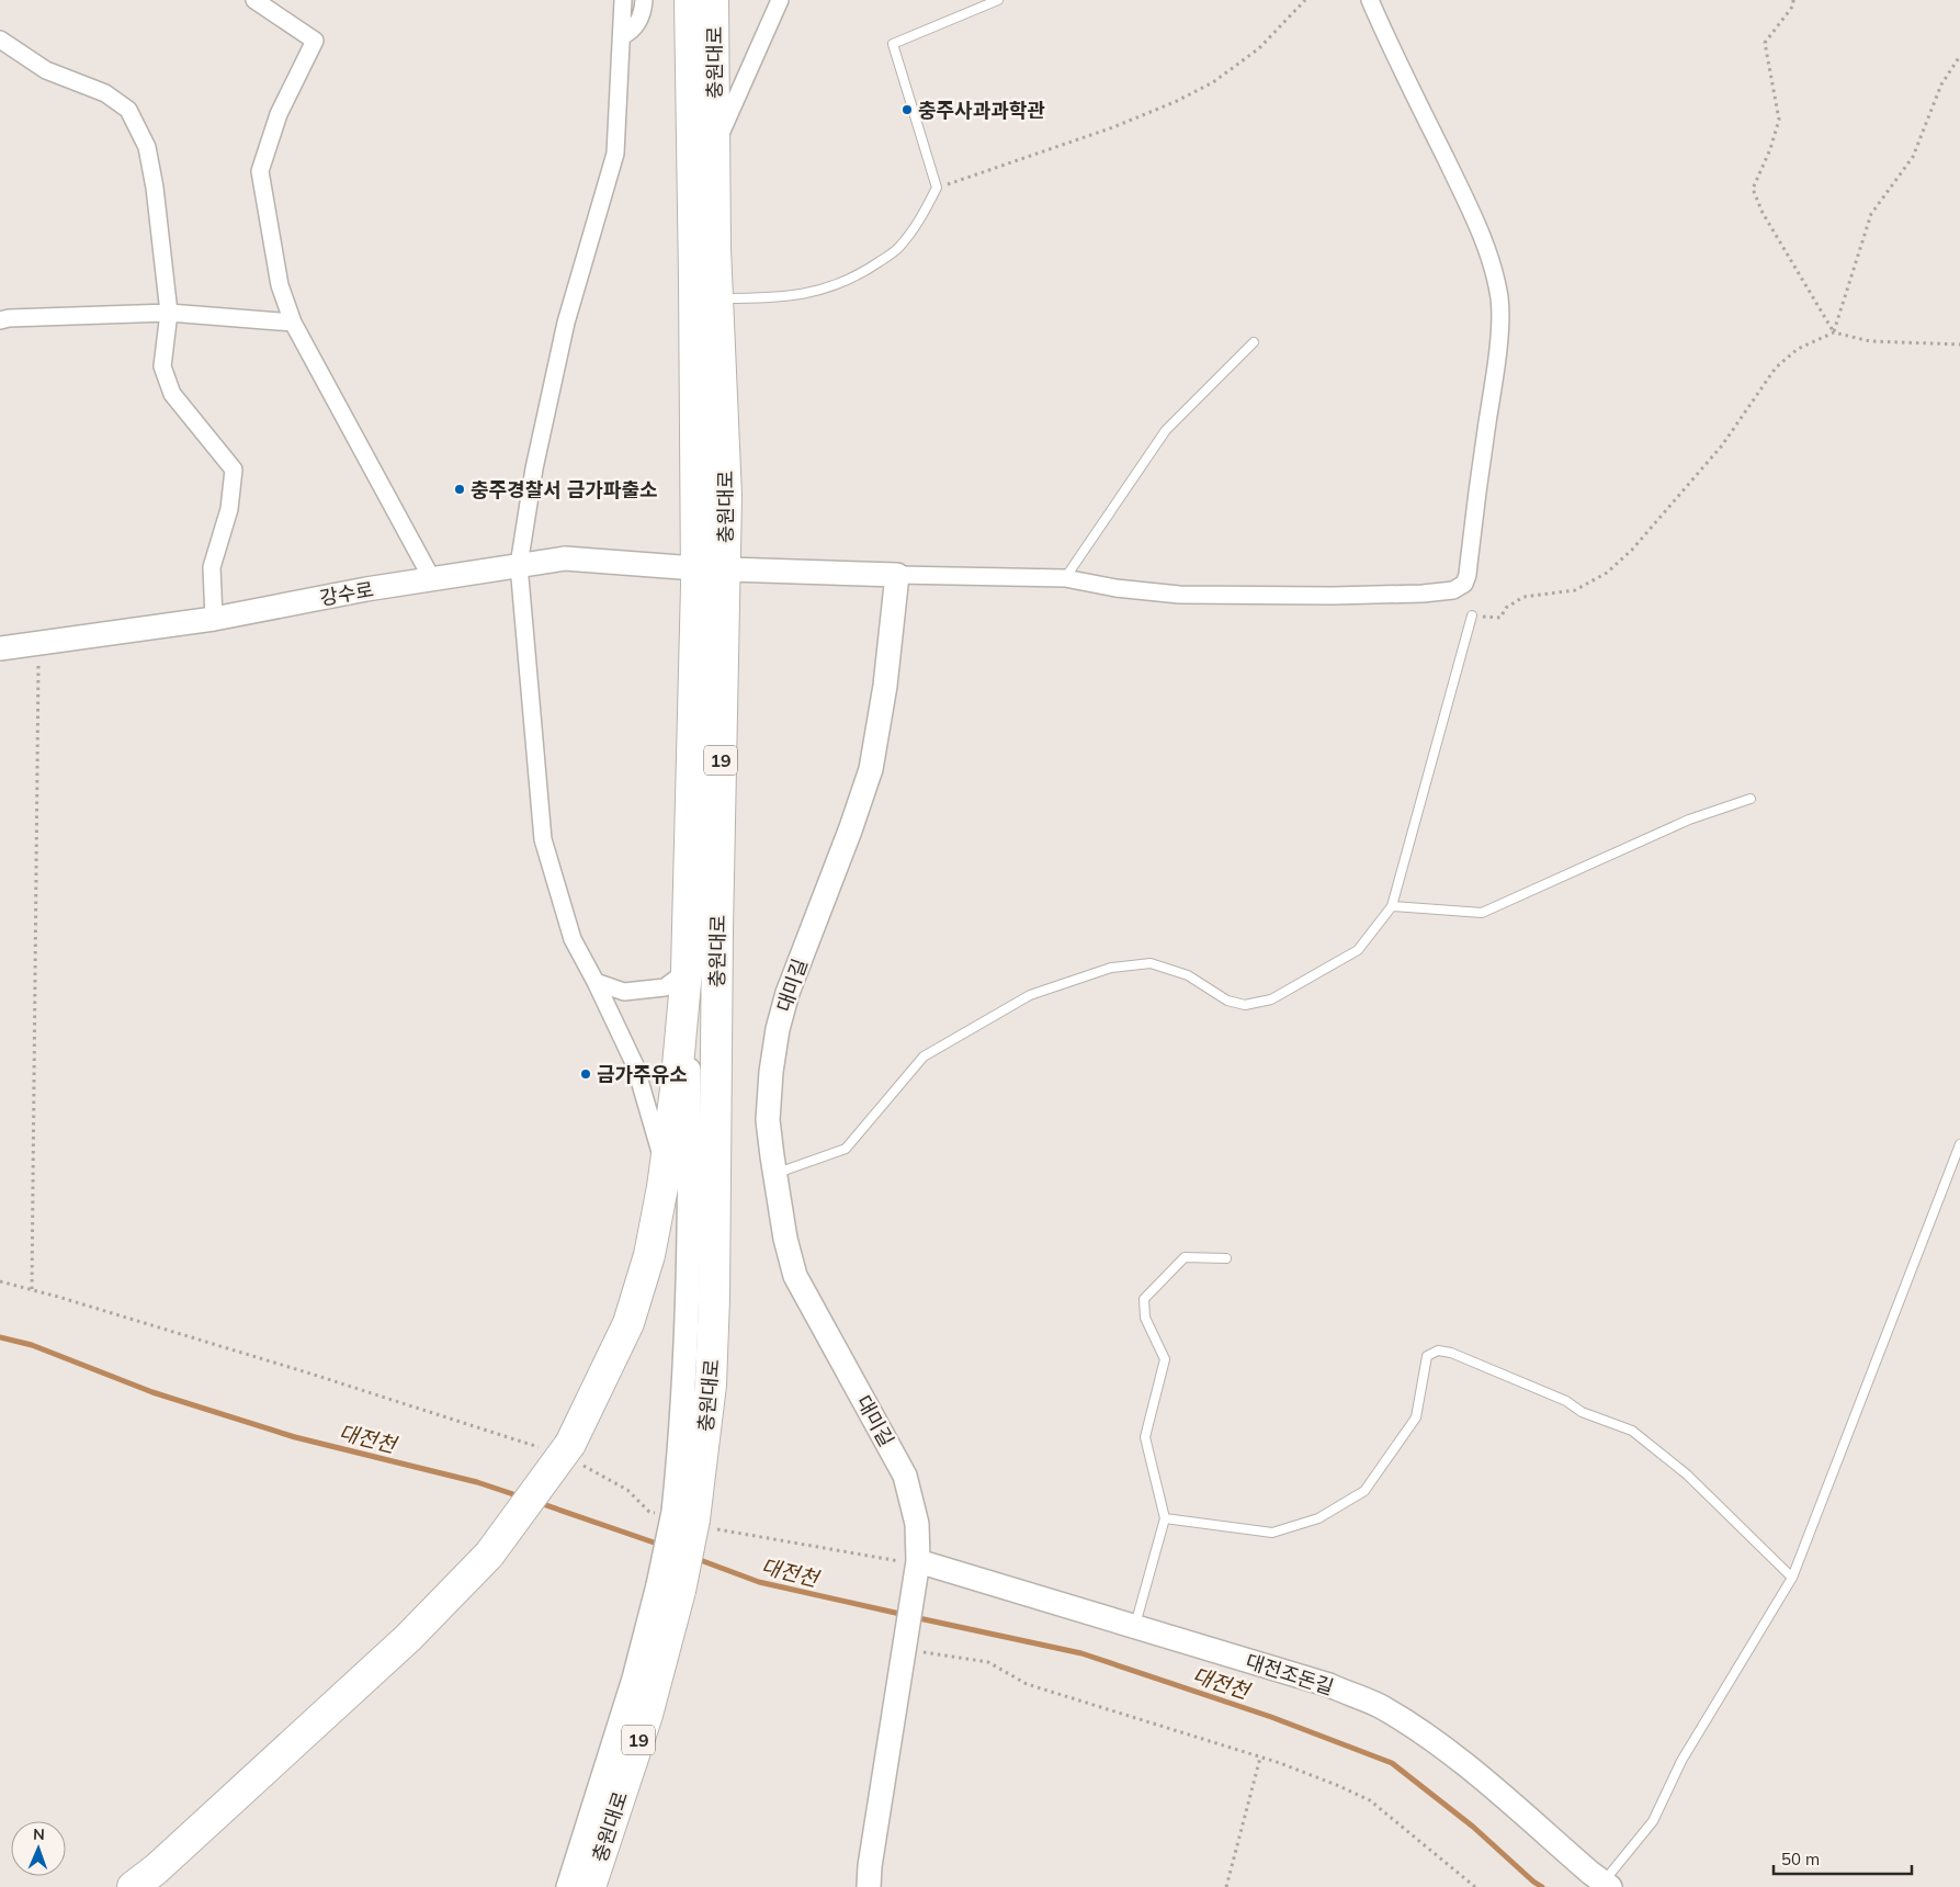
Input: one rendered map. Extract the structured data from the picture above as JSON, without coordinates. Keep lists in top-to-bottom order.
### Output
{
  "streets": {
    "highway": ["충원대로", "19"],
    "street": ["강수로", "대미길", "대전조돈길"]
  },
  "crossings": [
    ["충원대로", "강수로"],
    ["대미길", "대전조돈길"]
  ],
  "water": ["대전천"],
  "places": ["충주사과과학관", "충주경찰서 금가파출소", "금가주유소"],
  "scale_bar": "50 m",
  "north": "top"
}
